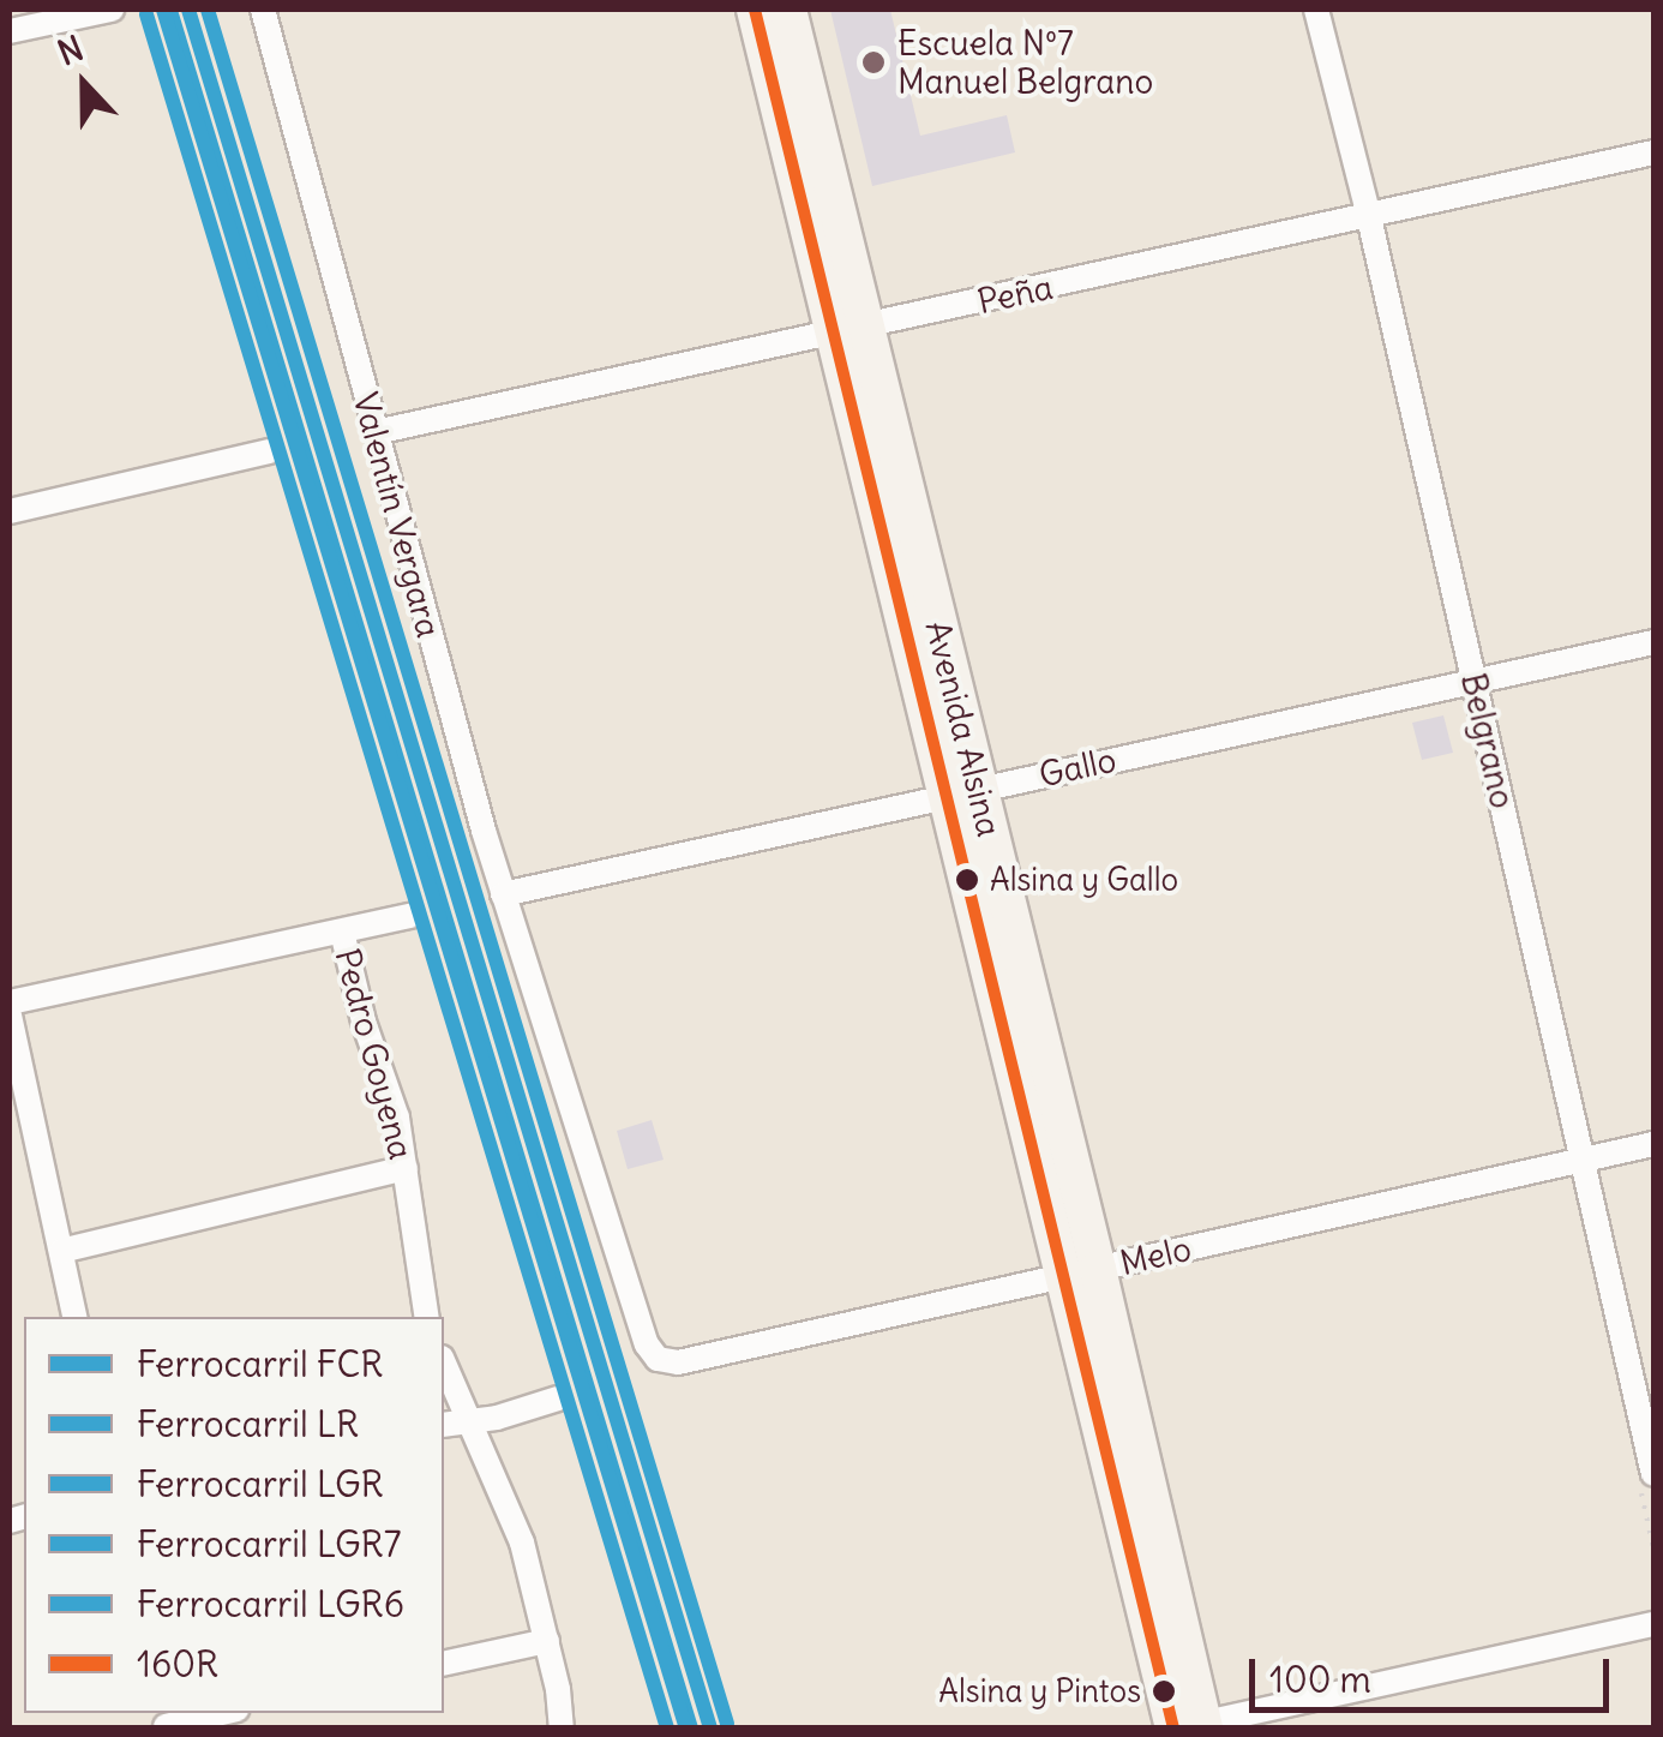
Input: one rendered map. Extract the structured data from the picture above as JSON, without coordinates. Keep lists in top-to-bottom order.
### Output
{
  "streets": {
    "main road": ["Avenida Alsina"],
    "street": [
      "Peña",
      "Valentín Vergara",
      "Belgrano",
      "Gallo",
      "Pedro Goyena",
      "Melo"
    ]
  },
  "crossings": [
    ["Peña", "Valentín Vergara"],
    ["Peña", "Avenida Alsina"],
    ["Peña", "Belgrano"],
    ["Valentín Vergara", "Gallo"],
    ["Valentín Vergara", "Melo"],
    ["Avenida Alsina", "Gallo"],
    ["Avenida Alsina", "Melo"],
    ["Belgrano", "Gallo"],
    ["Belgrano", "Melo"]
  ],
  "places": ["Escuela Nº7 Manuel Belgrano", "Alsina y Gallo", "Alsina y Pintos"],
  "lines": [
    "rail line FCR",
    "rail line LGR",
    "rail line LGR7",
    "transit line 160R",
    "rail line LR",
    "rail line LGR6"
  ],
  "legend": [
    "Ferrocarril FCR",
    "Ferrocarril LR",
    "Ferrocarril LGR",
    "Ferrocarril LGR7",
    "Ferrocarril LGR6",
    "160R"
  ],
  "scale_bar": "100 m",
  "north": "top"
}
